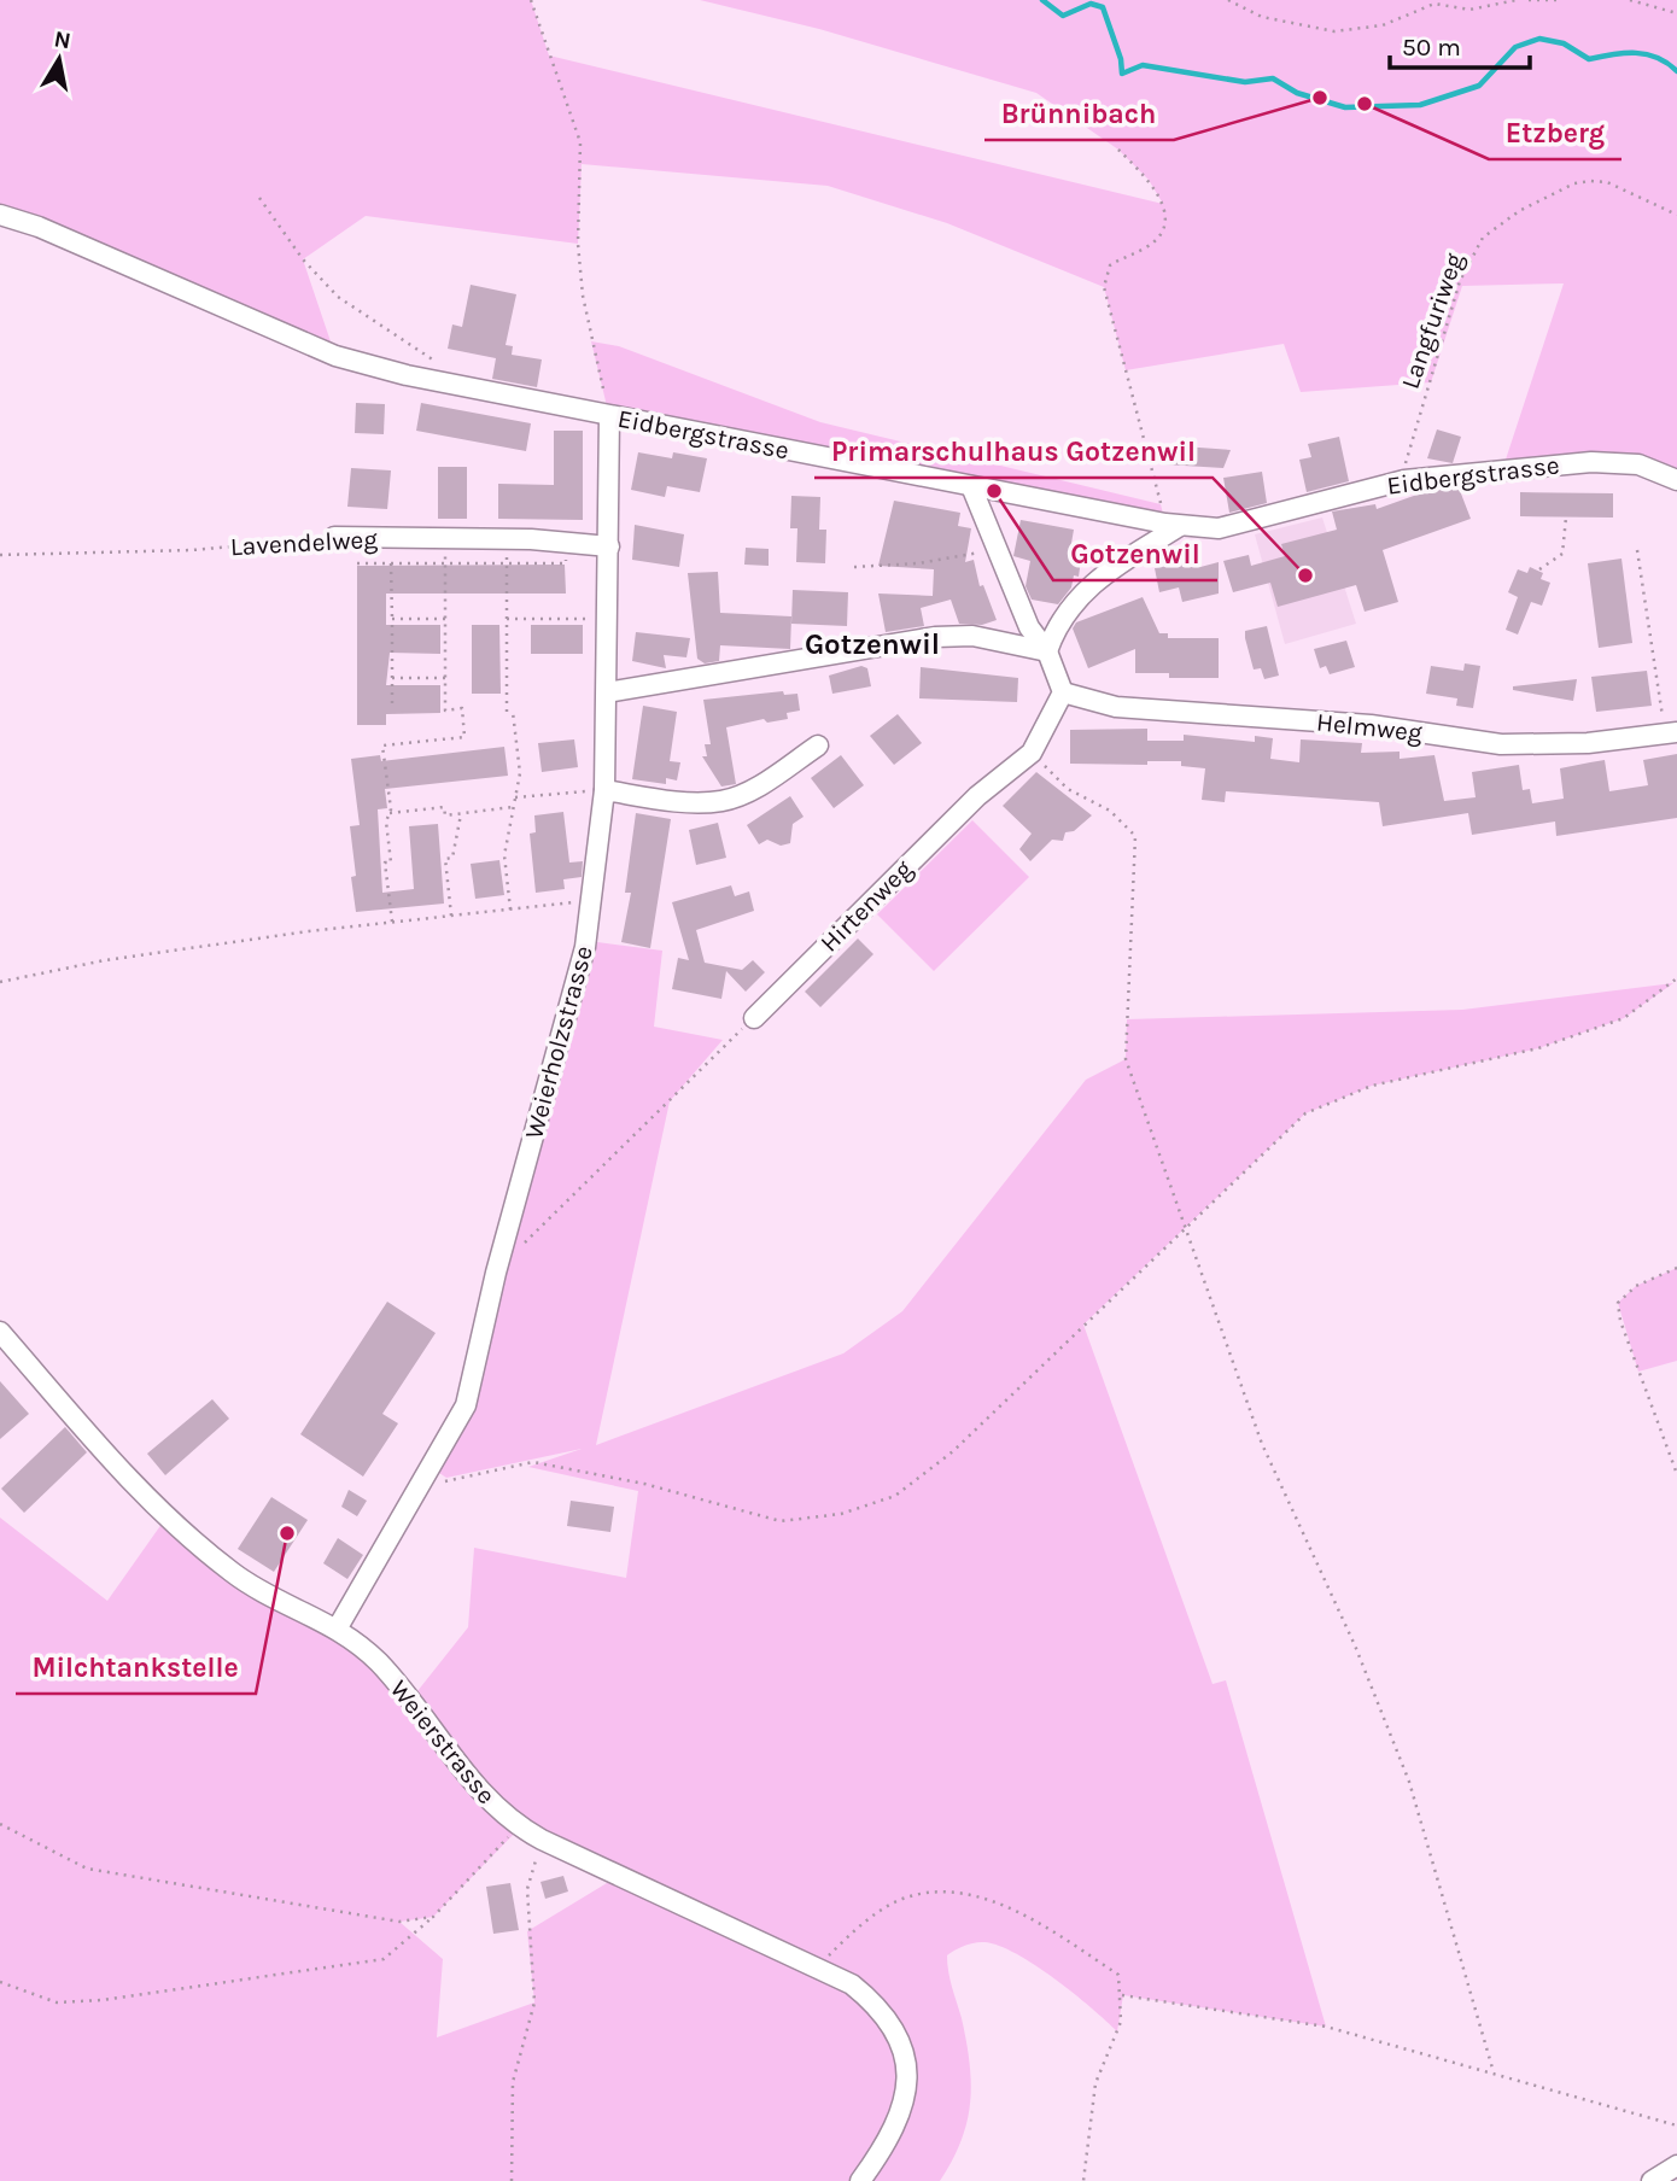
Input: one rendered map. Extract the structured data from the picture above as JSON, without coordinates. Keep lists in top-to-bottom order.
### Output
{
  "streets": {
    "street": [
      "Eidbergstrasse",
      "Lavendelweg",
      "Helmweg",
      "Hirtenweg",
      "Weierholzstrasse",
      "Weierstrasse"
    ],
    "path": ["Langfuriweg"]
  },
  "crossings": [
    ["Langfuriweg", "Eidbergstrasse"],
    ["Eidbergstrasse", "Weierholzstrasse"],
    ["Lavendelweg", "Weierholzstrasse"],
    ["Helmweg", "Hirtenweg"],
    ["Weierholzstrasse", "Weierstrasse"]
  ],
  "districts": ["Gotzenwil"],
  "places": [
    "Brünnibach",
    "Etzberg",
    "Gotzenwil",
    "Primarschulhaus Gotzenwil",
    "Milchtankstelle"
  ],
  "scale_bar": "50 m",
  "north": "top"
}
